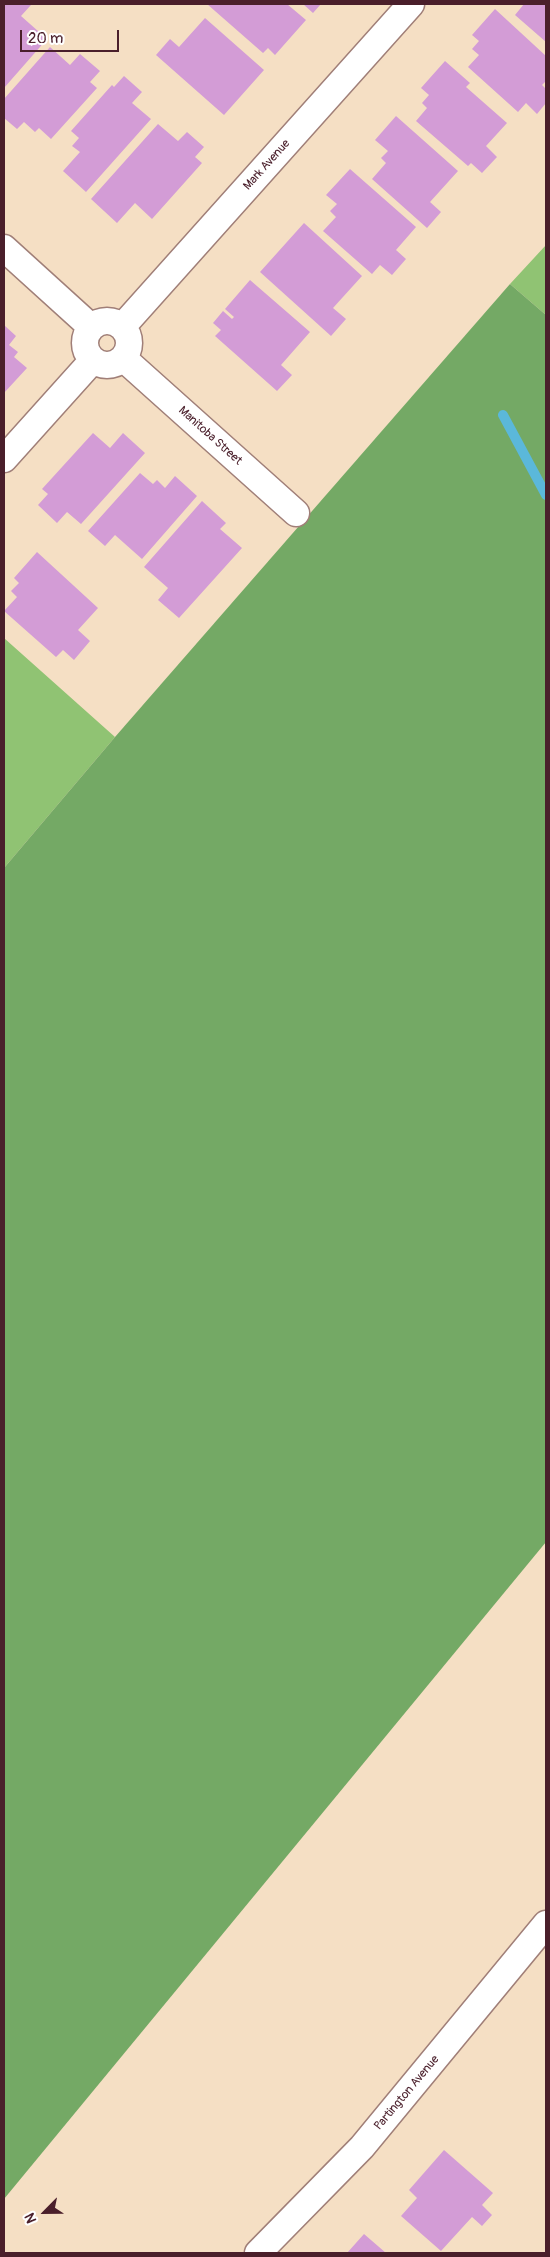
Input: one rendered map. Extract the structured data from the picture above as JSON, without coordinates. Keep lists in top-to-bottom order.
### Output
{
  "streets": {
    "street": ["Mark Avenue", "Manitoba Street", "Partington Avenue"]
  },
  "crossings": [
    ["Mark Avenue", "Manitoba Street"]
  ],
  "scale_bar": "20 m",
  "north": "bottom left"
}
